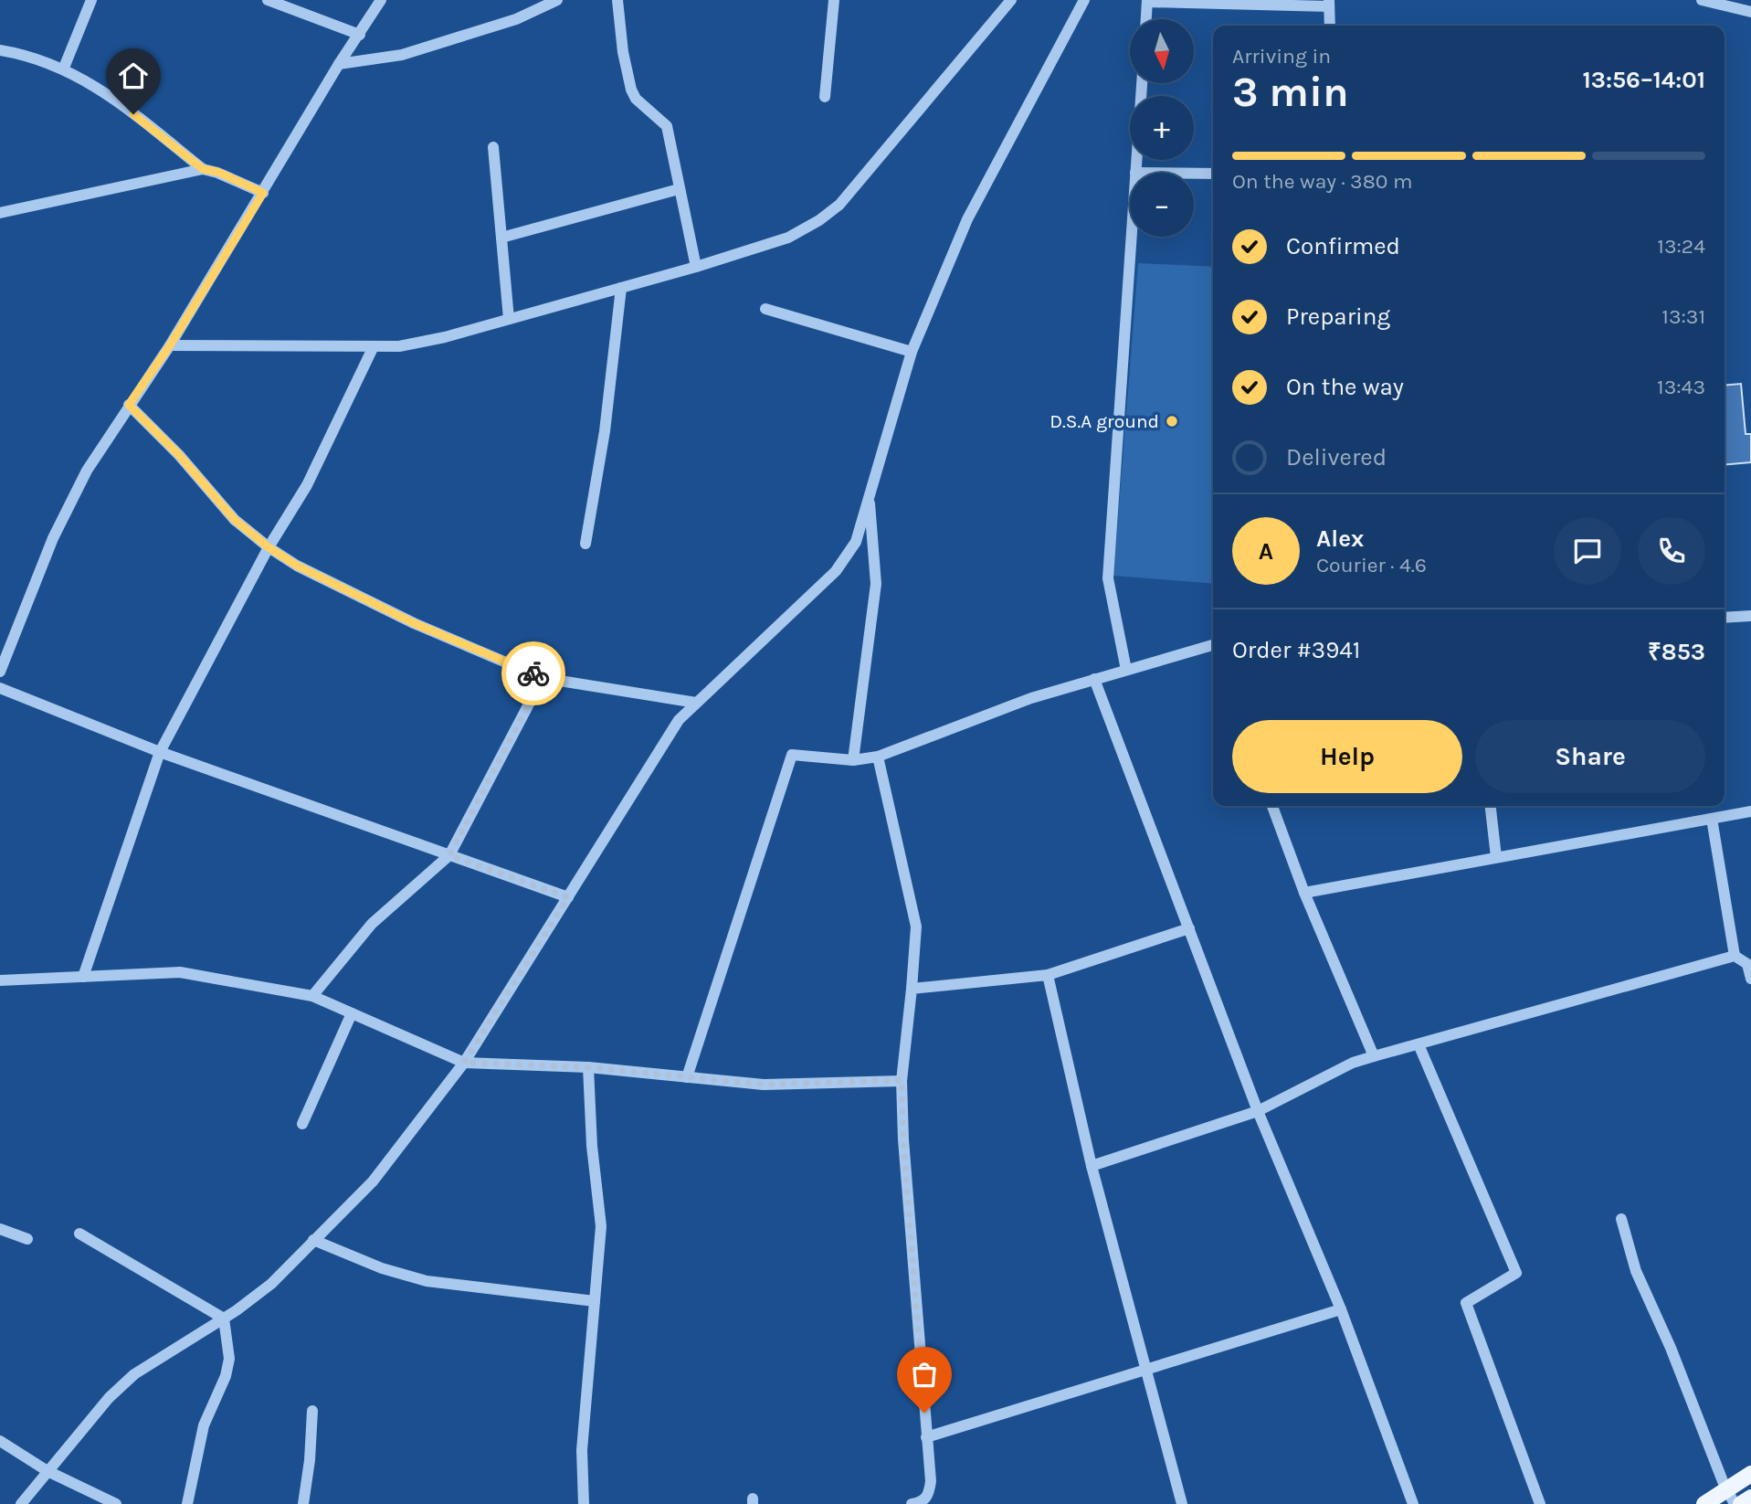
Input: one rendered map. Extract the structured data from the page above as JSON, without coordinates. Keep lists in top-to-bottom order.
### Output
{
  "places": ["D.S.A ground"],
  "north": "bottom",
  "page": {
    "map_buttons": ["+", "−"],
    "heading": ["3 min", "Arriving in", "13:56–14:01"],
    "panel": [
      "Alex",
      "Courier · 4.6",
      "Order #3941",
      "₹853"
    ],
    "bar": "On the way · 380 m",
    "list": [
      ["Confirmed", "13:24"],
      ["Preparing", "13:31"],
      ["On the way", "13:43"],
      "Delivered"
    ],
    "round": "A",
    "buttons": ["Help", "Share"]
  }
}
